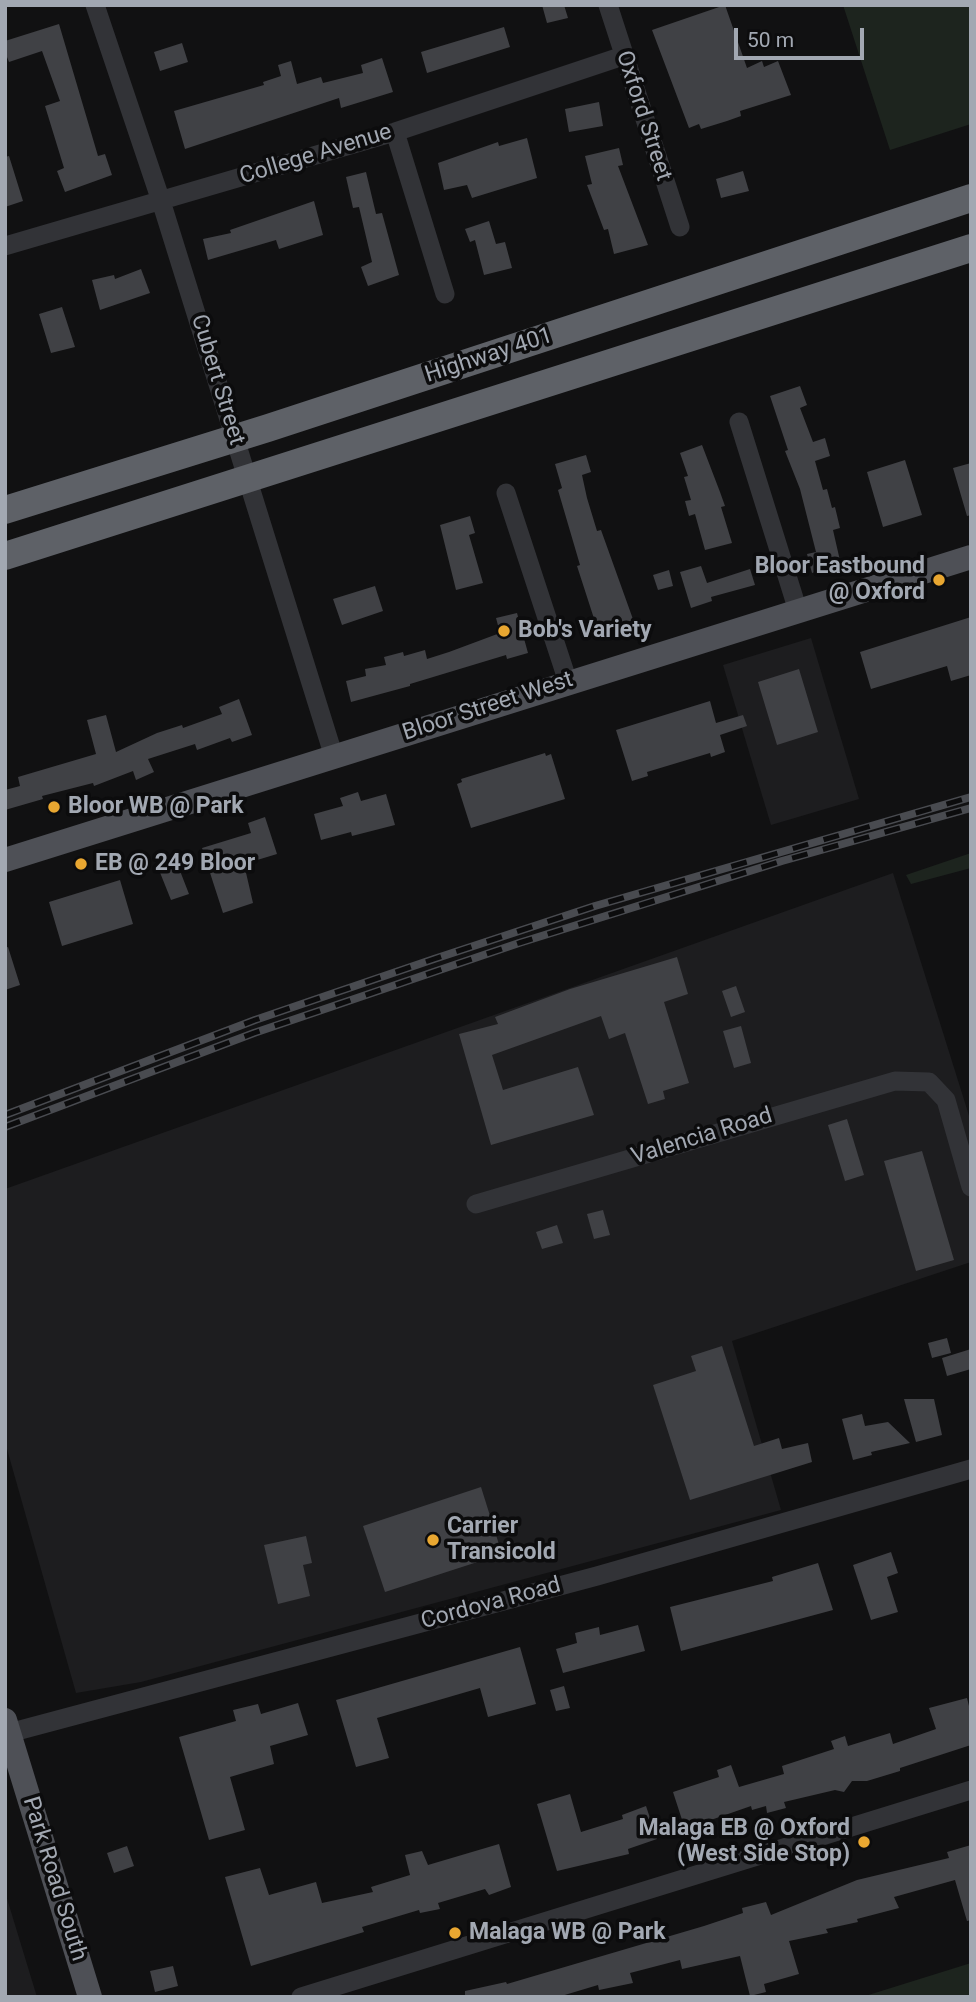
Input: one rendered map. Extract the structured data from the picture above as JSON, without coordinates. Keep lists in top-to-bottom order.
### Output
{
  "streets": {
    "highway": ["Highway 401"],
    "main road": ["Bloor Street West", "Park Road South"],
    "street": [
      "Oxford Street",
      "College Avenue",
      "Cubert Street",
      "Valencia Road",
      "Cordova Road"
    ]
  },
  "crossings": [
    ["Oxford Street", "College Avenue"],
    ["College Avenue", "Cubert Street"],
    ["Cubert Street", "Bloor Street West"],
    ["Cordova Road", "Park Road South"]
  ],
  "places": [
    "Bloor Eastbound @ Oxford",
    "Bob's Variety",
    "Bloor WB @ Park",
    "EB @ 249 Bloor",
    "Carrier Transicold",
    "Malaga EB @ Oxford (West Side Stop)",
    "Malaga WB @ Park"
  ],
  "scale_bar": "50 m"
}
